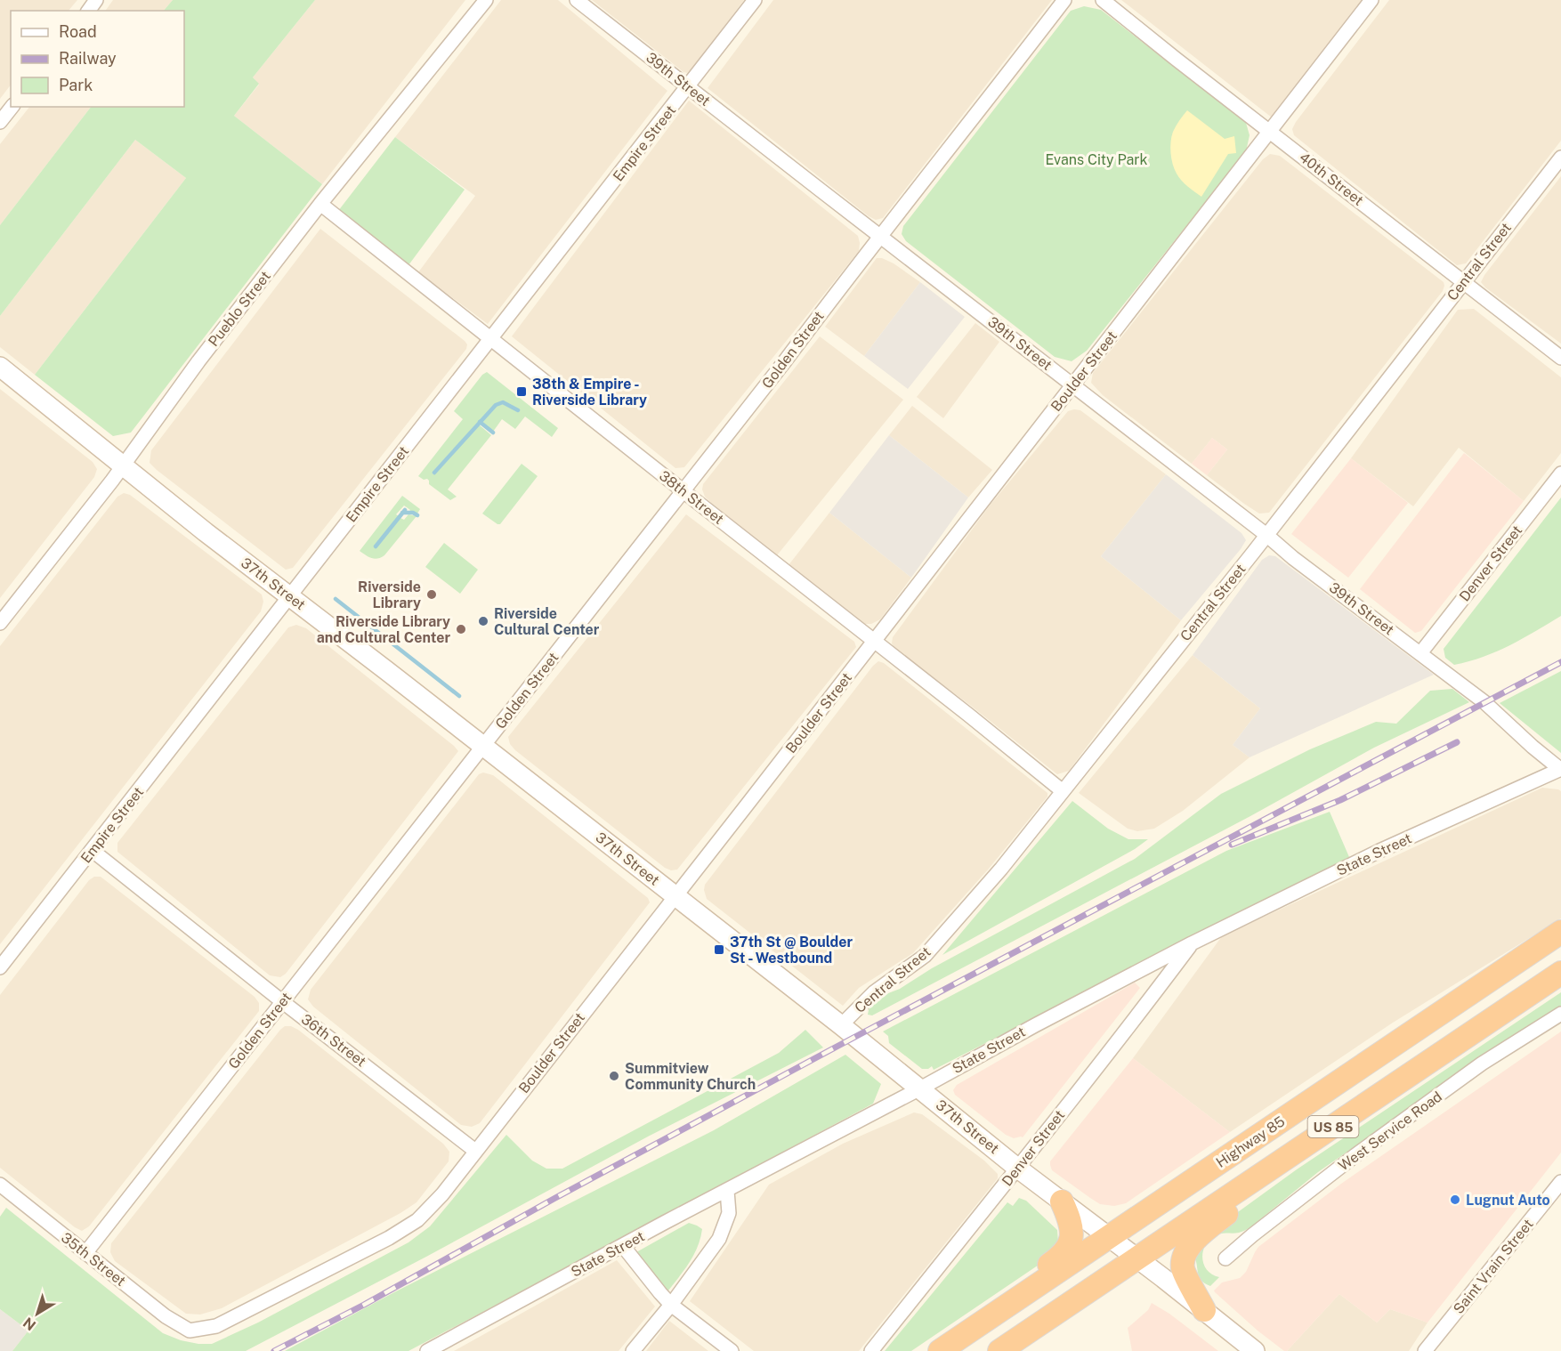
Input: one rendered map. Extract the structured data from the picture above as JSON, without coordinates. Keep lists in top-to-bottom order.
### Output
{
  "streets": {
    "highway": ["US 85", "Highway 85"],
    "main road": ["37th Street"],
    "street": [
      "39th Street",
      "Empire Street",
      "40th Street",
      "Central Street",
      "Pueblo Street",
      "Golden Street",
      "Boulder Street",
      "38th Street",
      "Denver Street",
      "State Street",
      "36th Street",
      "West Service Road",
      "35th Street",
      "Saint Vrain Street"
    ]
  },
  "crossings": [
    ["39th Street", "Empire Street"],
    ["39th Street", "Central Street"],
    ["39th Street", "Golden Street"],
    ["39th Street", "Boulder Street"],
    ["39th Street", "Denver Street"],
    ["39th Street", "State Street"],
    ["Empire Street", "38th Street"],
    ["Empire Street", "37th Street"],
    ["Empire Street", "36th Street"],
    ["40th Street", "Central Street"],
    ["40th Street", "Boulder Street"],
    ["Central Street", "38th Street"],
    ["Central Street", "37th Street"],
    ["Pueblo Street", "38th Street"],
    ["Pueblo Street", "37th Street"],
    ["Golden Street", "38th Street"],
    ["Golden Street", "37th Street"],
    ["Golden Street", "36th Street"],
    ["Golden Street", "35th Street"],
    ["Boulder Street", "38th Street"],
    ["Boulder Street", "37th Street"],
    ["Boulder Street", "36th Street"],
    ["Boulder Street", "35th Street"],
    ["Denver Street", "37th Street"],
    ["Denver Street", "State Street"],
    ["37th Street", "State Street"],
    ["37th Street", "US 85"],
    ["37th Street", "Highway 85"]
  ],
  "parks": ["Evans City Park"],
  "places": {
    "transit": ["38th & Empire - Riverside Library", "37th St @ Boulder St - Westbound"],
    "other": [
      "Riverside Library",
      "Riverside Cultural Center",
      "Riverside Library and Cultural Center",
      "Summitview Community Church",
      "Lugnut Auto"
    ]
  },
  "legend": ["Road", "Railway", "Park"],
  "north": "bottom left"
}
